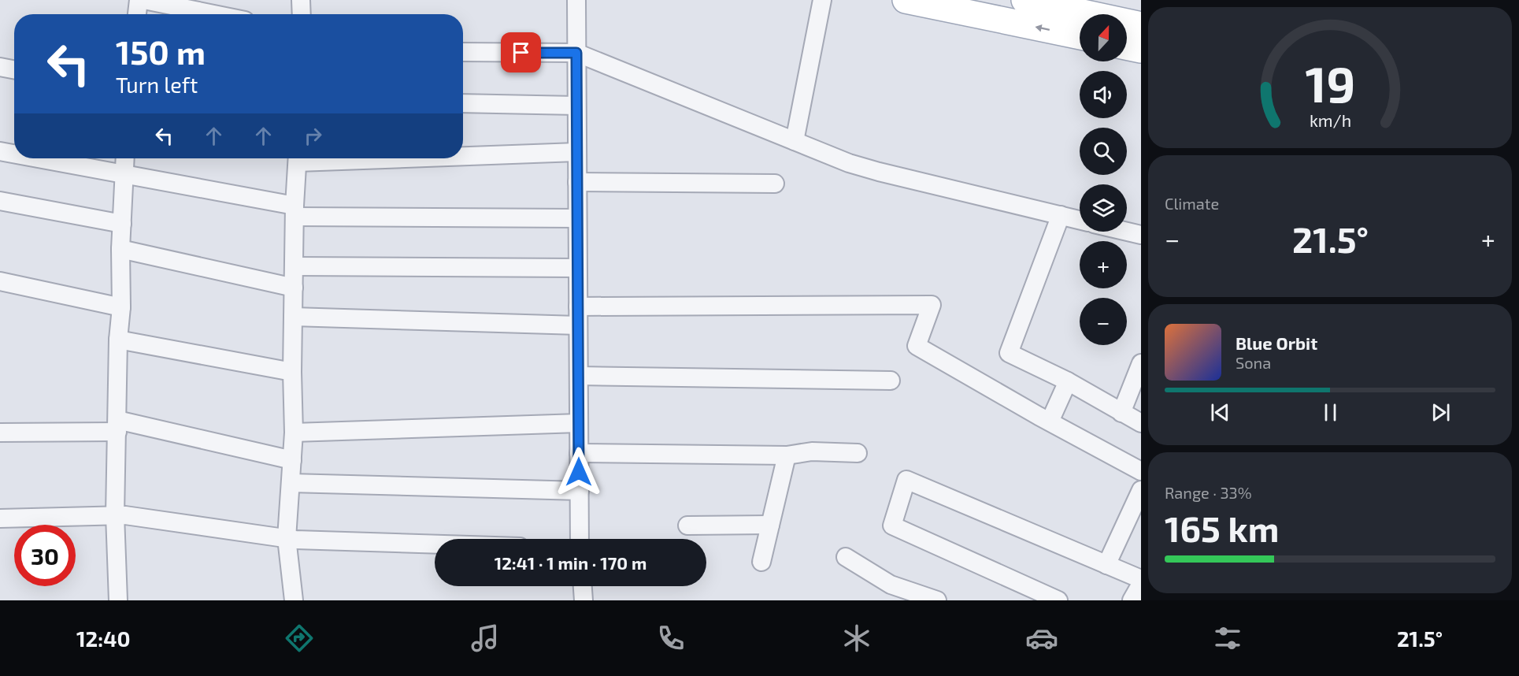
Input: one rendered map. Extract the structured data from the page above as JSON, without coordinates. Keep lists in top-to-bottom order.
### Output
{
  "north": "top",
  "page": {
    "map_buttons": ["+", "−"],
    "turn": ["150 m", "Turn left"],
    "tile": [
      "Climate",
      ["Range · 33%", "165 km"]
    ],
    "heat": ["−", "21.5°", "+"],
    "song": ["Blue Orbit", "Sona"],
    "limit": "30",
    "trip": "12:41 · 1 min · 170 m",
    "tabs": ["12:40", "21.5°"],
    "gauge": ["19", "km/h"]
  }
}
